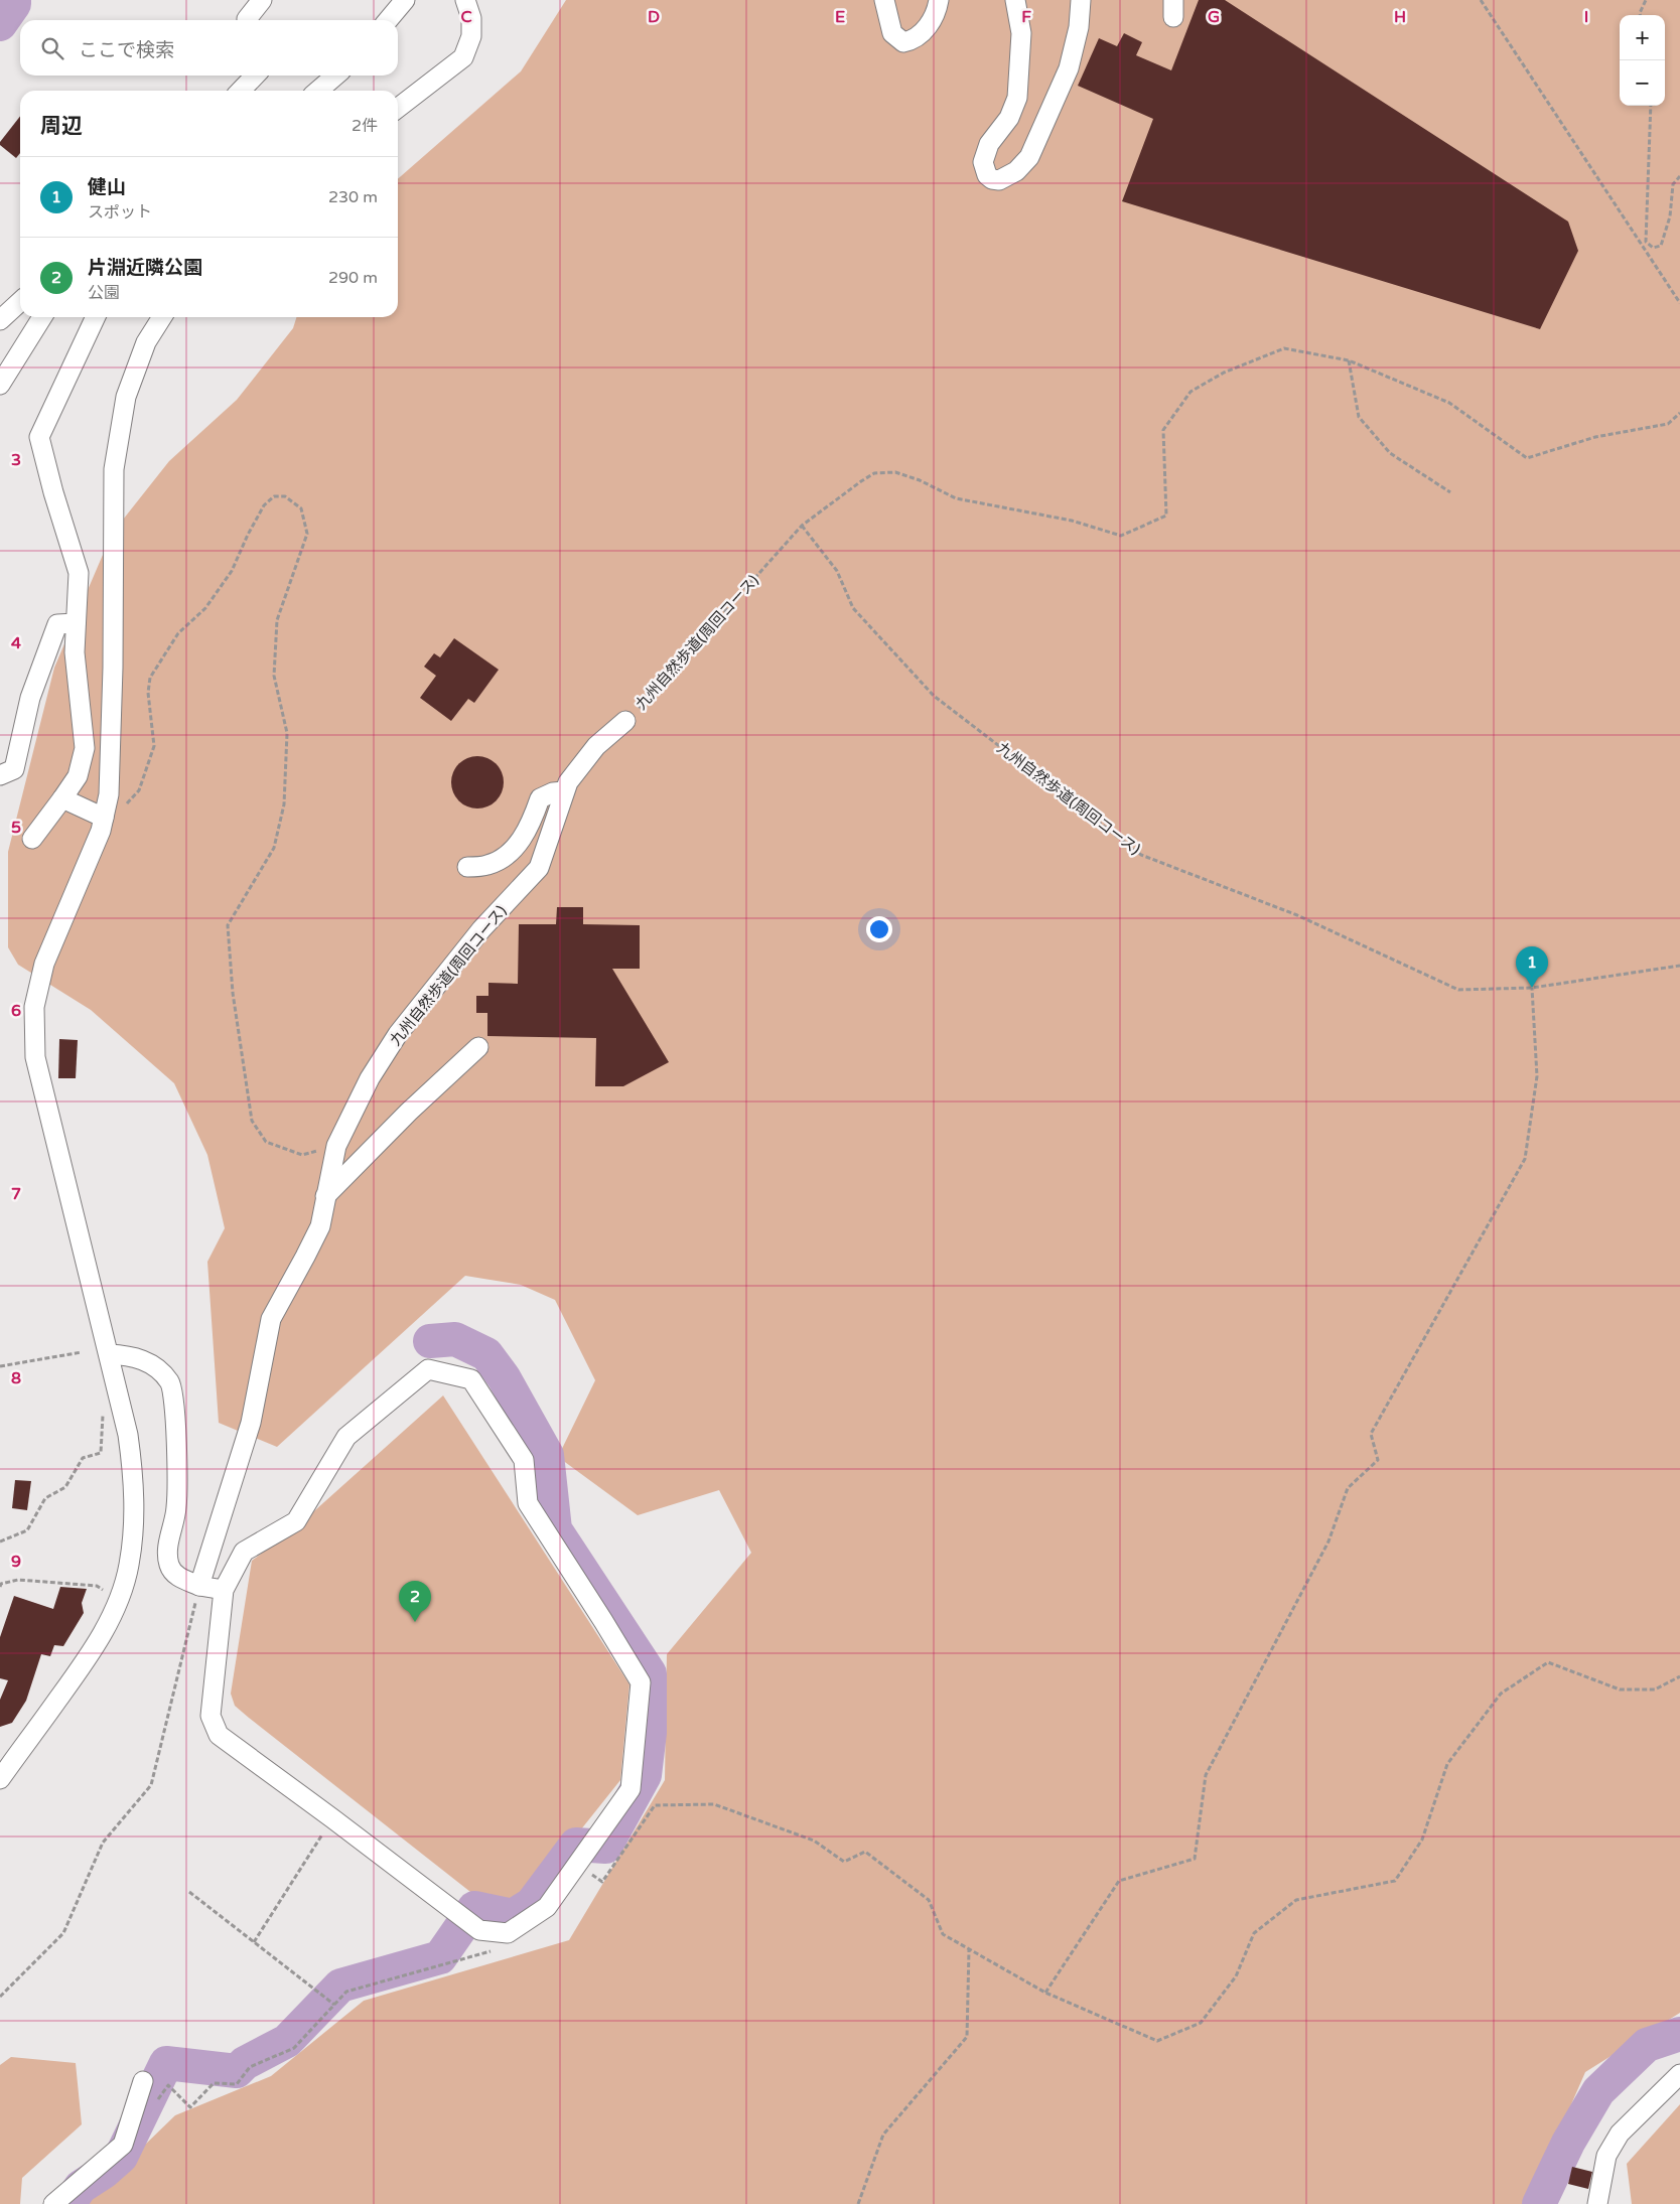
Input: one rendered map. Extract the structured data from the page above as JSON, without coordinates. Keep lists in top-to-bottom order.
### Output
{
  "streets": {
    "street": ["九州自然歩道(周回コース)"]
  },
  "page": {
    "map_buttons": ["+", "−"],
    "search": "ここで検索",
    "heading": ["周辺", "2件"],
    "list": [
      {
        "mark": "1",
        "name": "健山",
        "note": "スポット",
        "value": "230 m"
      },
      {
        "mark": "2",
        "name": "片淵近隣公園",
        "note": "公園",
        "value": "290 m"
      }
    ],
    "pins": ["1", "2"]
  },
  "grid": {
    "columns": [
      "C",
      "D",
      "E",
      "F",
      "G",
      "H",
      "I"
    ],
    "rows": [
      "3",
      "4",
      "5",
      "6",
      "7",
      "8",
      "9"
    ]
  }
}
